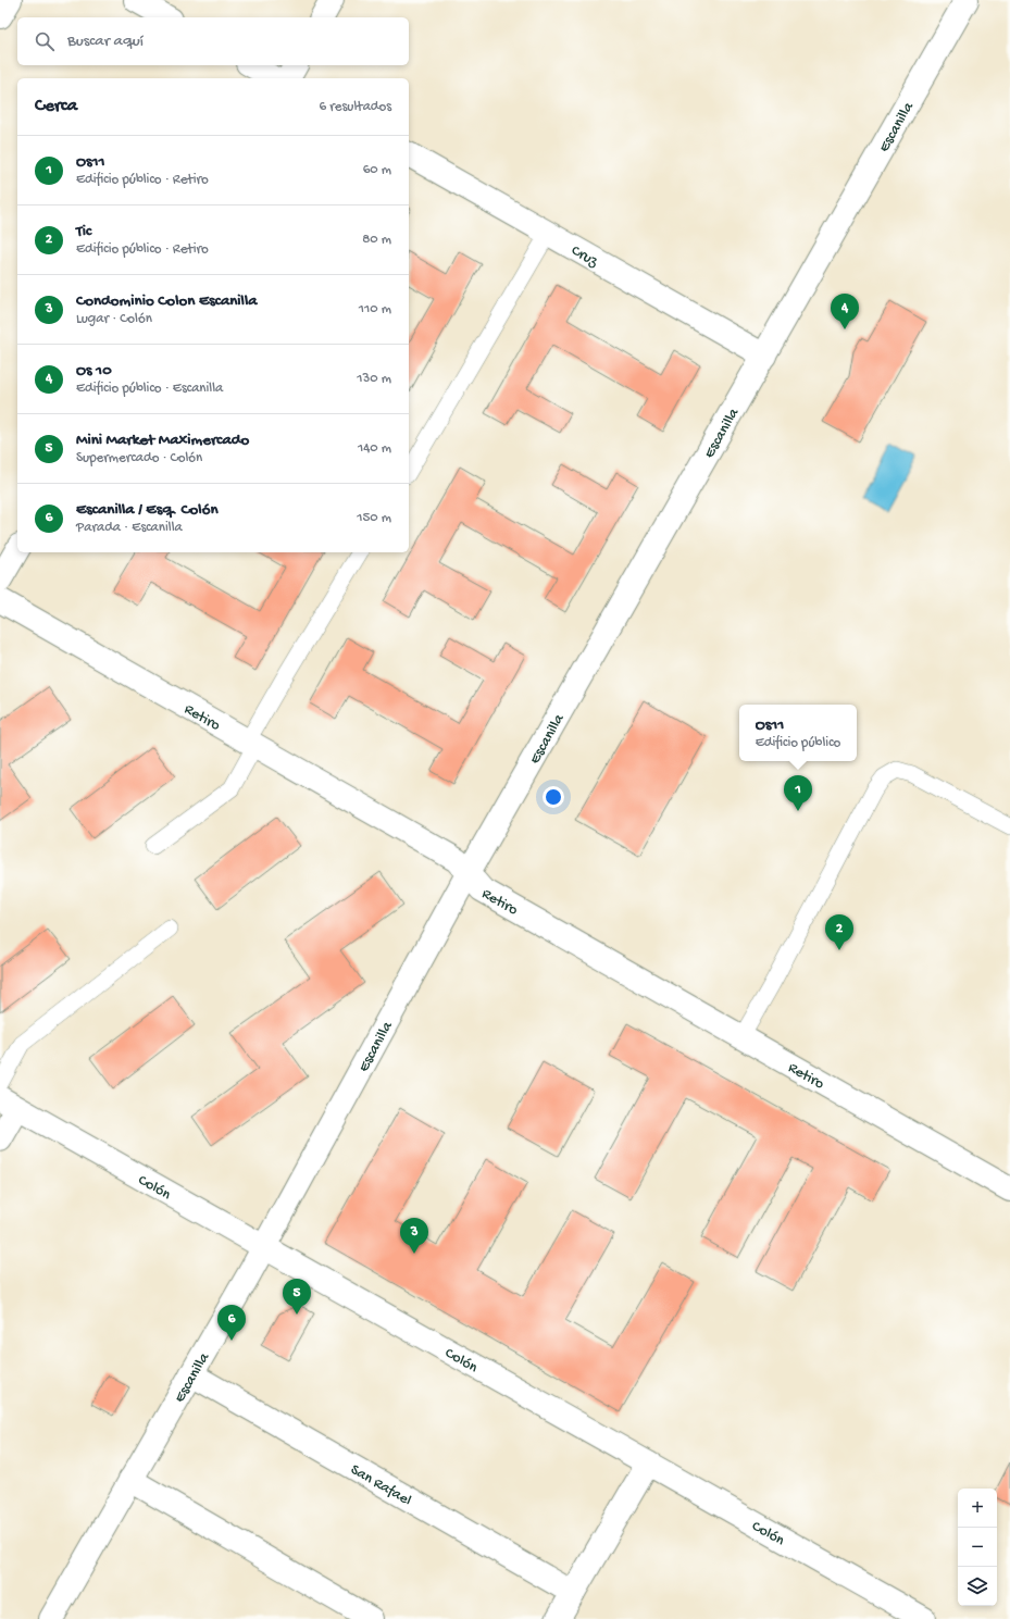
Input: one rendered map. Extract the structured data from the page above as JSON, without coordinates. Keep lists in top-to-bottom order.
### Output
{
  "streets": {
    "street": [
      "Escanilla",
      "Cruz",
      "Retiro",
      "Colón",
      "San Rafael"
    ]
  },
  "crossings": [
    ["Escanilla", "Cruz"],
    ["Escanilla", "Retiro"],
    ["Escanilla", "Colón"],
    ["Escanilla", "San Rafael"]
  ],
  "page": {
    "search": "Buscar aquí",
    "heading": ["Cerca", "6 resultados"],
    "list": [
      {
        "mark": "1",
        "name": "Os11",
        "note": "Edificio público · Retiro",
        "value": "60 m"
      },
      {
        "mark": "2",
        "name": "Tic",
        "note": "Edificio público · Retiro",
        "value": "80 m"
      },
      {
        "mark": "3",
        "name": "Condominio Colon Escanilla",
        "note": "Lugar · Colón",
        "value": "110 m"
      },
      {
        "mark": "4",
        "name": "Os 10",
        "note": "Edificio público · Escanilla",
        "value": "130 m"
      },
      {
        "mark": "5",
        "name": "Mini Market Maximercado",
        "note": "Supermercado · Colón",
        "value": "140 m"
      },
      {
        "mark": "6",
        "name": "Escanilla / Esq. Colón",
        "note": "Parada · Escanilla",
        "value": "150 m"
      }
    ],
    "pins": [
      "4",
      "1",
      "2",
      "3",
      "5",
      "6"
    ],
    "popup": ["Os11", "Edificio público"],
    "map_buttons": ["+", "−"]
  }
}
